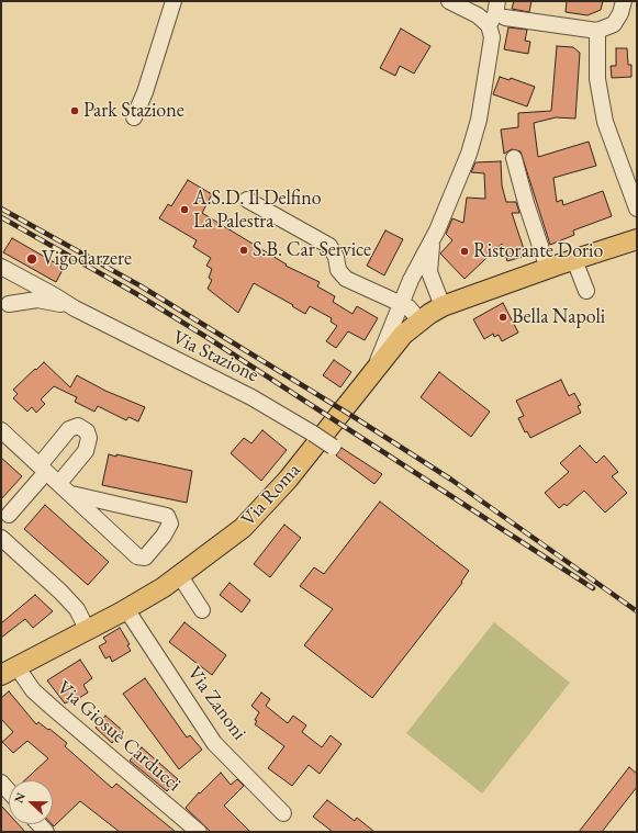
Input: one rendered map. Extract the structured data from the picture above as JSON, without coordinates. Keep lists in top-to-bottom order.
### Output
{
  "streets": {
    "main road": ["Via Roma"],
    "street": ["Via Stazione", "Via Zanoni", "Via Giosuè Carducci"]
  },
  "crossings": [
    ["Via Roma", "Via Zanoni"],
    ["Via Roma", "Via Giosuè Carducci"]
  ],
  "places": [
    "Park Stazione",
    "A.S.D. Il Delfino La Palestra",
    "S.B. Car Service",
    "Ristorante Dorio",
    "Vigodarzere",
    "Bella Napoli"
  ],
  "north": "left"
}
